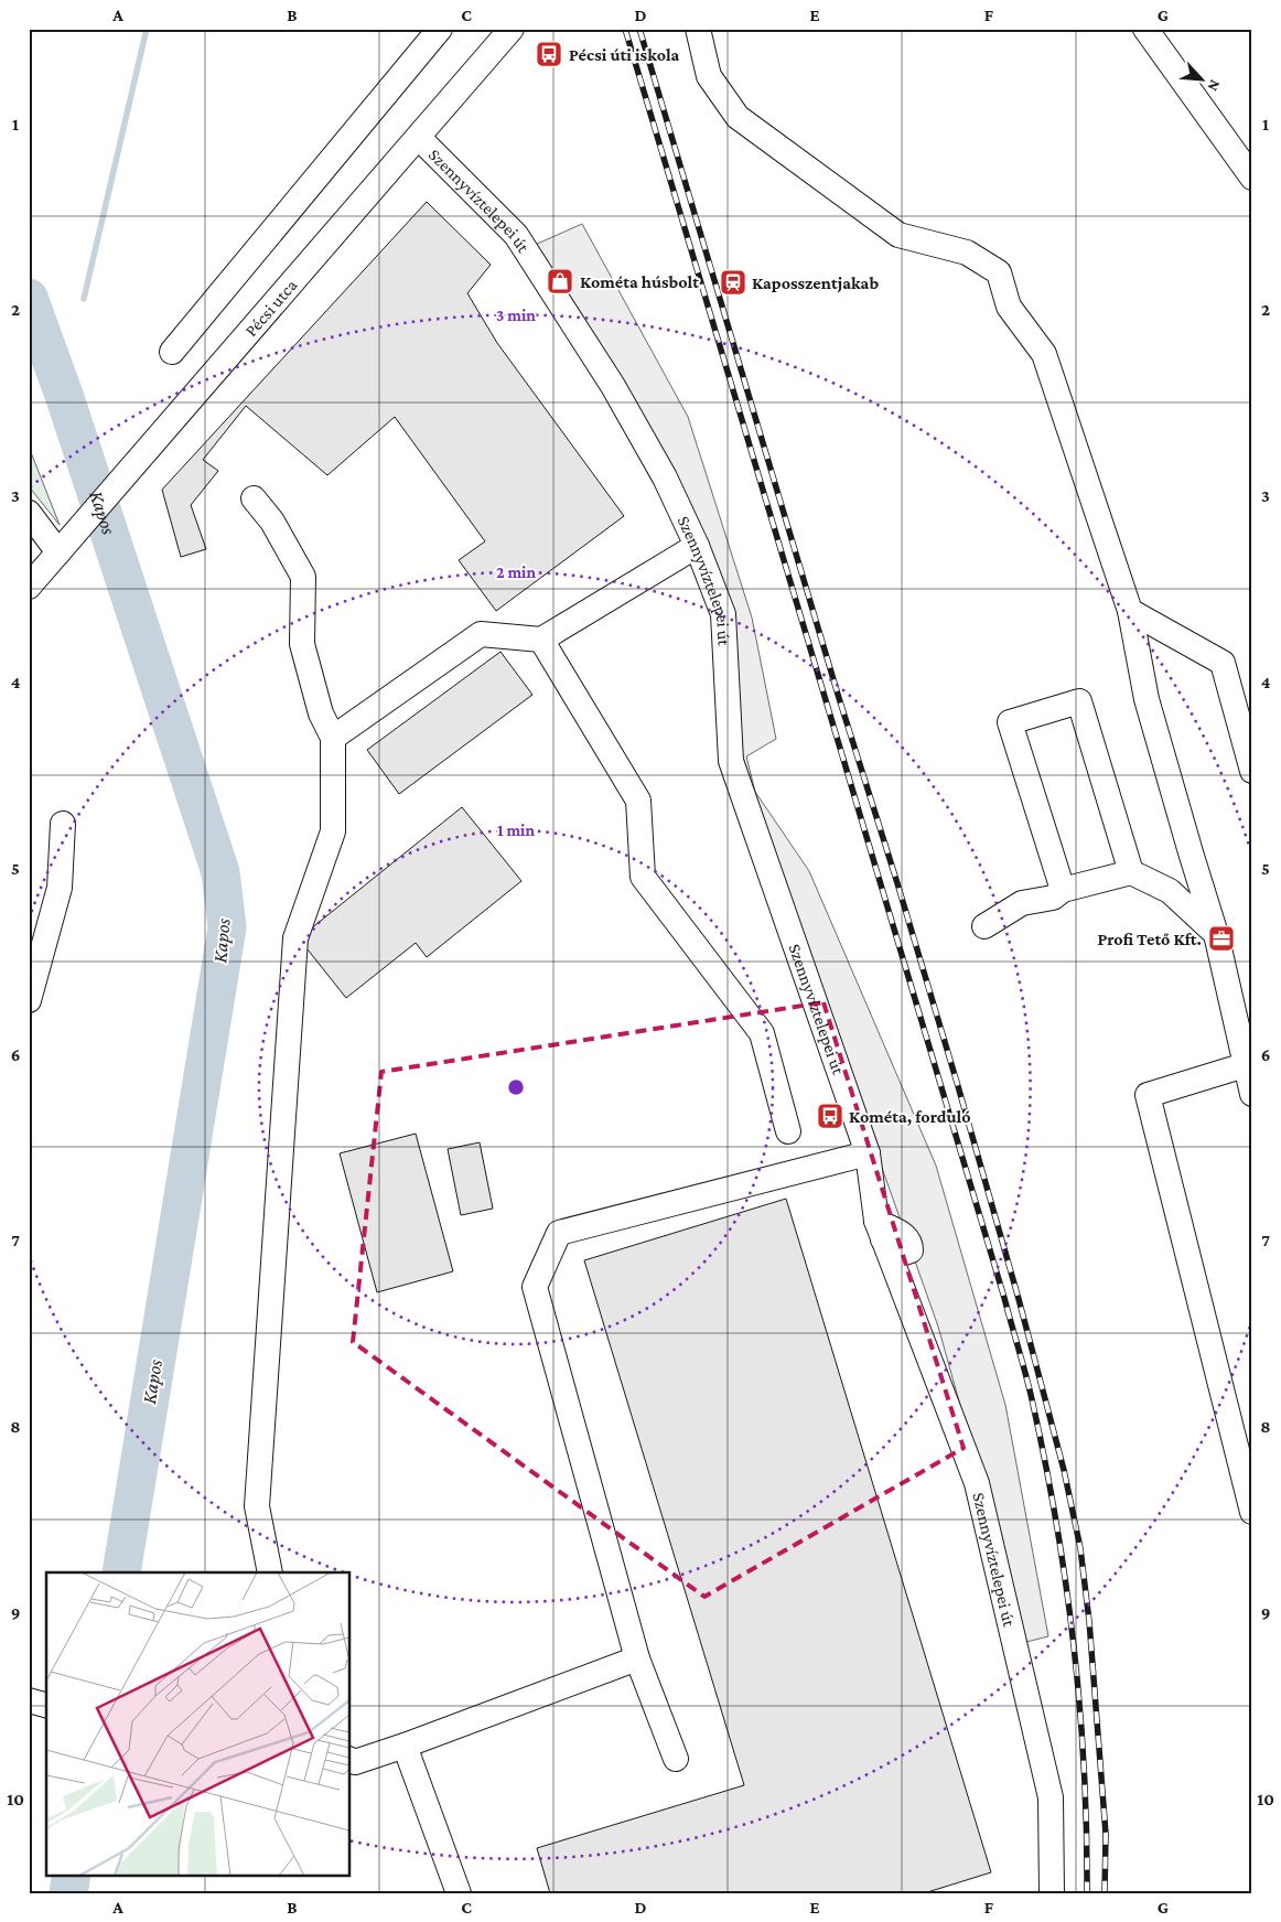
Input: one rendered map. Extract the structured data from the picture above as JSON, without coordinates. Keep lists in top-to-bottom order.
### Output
{
  "streets": {
    "street": ["Szennyvíztelepei út", "Pécsi utca"]
  },
  "crossings": [
    ["Szennyvíztelepei út", "Pécsi utca"]
  ],
  "water": ["Kapos"],
  "places": {
    "bus stop": ["Pécsi úti iskola", "Kométa, forduló"],
    "shop": ["Kométa húsbolt"],
    "station": ["Kaposszentjakab"],
    "office": ["Profi Tető Kft."]
  },
  "north": "bottom right",
  "grid": {
    "columns": [
      "A",
      "B",
      "C",
      "D",
      "E",
      "F",
      "G"
    ],
    "rows": [
      "1",
      "2",
      "3",
      "4",
      "5",
      "6",
      "7",
      "8",
      "9",
      "10"
    ]
  },
  "rings": ["3 min", "2 min", "1 min"]
}
